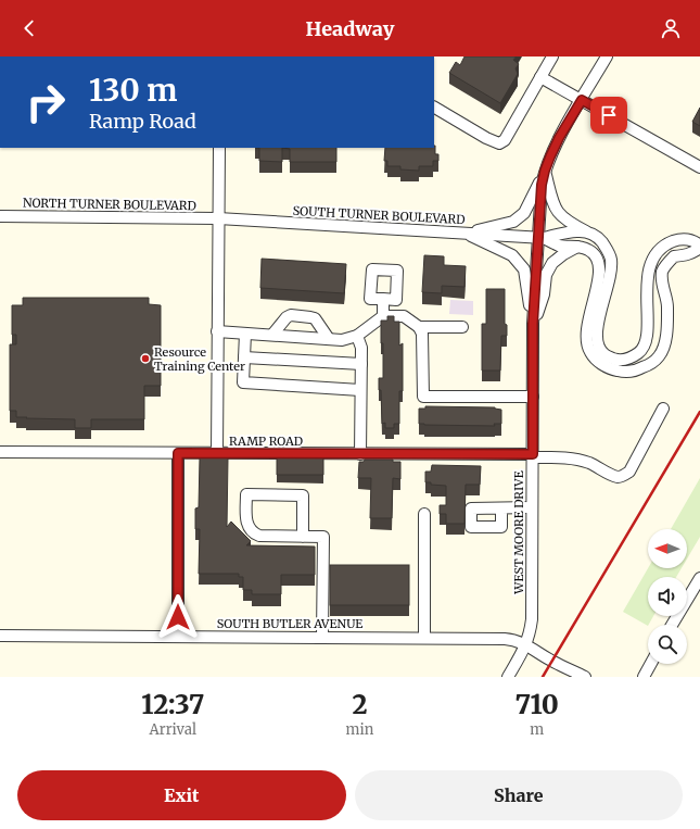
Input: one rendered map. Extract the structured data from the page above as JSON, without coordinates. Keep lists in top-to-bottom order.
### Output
{
  "streets": {
    "street": [
      "NORTH TURNER BOULEVARD",
      "SOUTH TURNER BOULEVARD",
      "RAMP ROAD",
      "WEST MOORE DRIVE",
      "SOUTH BUTLER AVENUE"
    ]
  },
  "crossings": [
    ["NORTH TURNER BOULEVARD", "SOUTH TURNER BOULEVARD"],
    ["SOUTH TURNER BOULEVARD", "WEST MOORE DRIVE"],
    ["RAMP ROAD", "WEST MOORE DRIVE"],
    ["WEST MOORE DRIVE", "SOUTH BUTLER AVENUE"]
  ],
  "places": ["Resource Training Center"],
  "north": "left",
  "page": {
    "header": "Headway",
    "turn": ["130 m", "Ramp Road"],
    "eta": [
      "12:37",
      "Arrival",
      "2",
      "min",
      "710",
      "m"
    ],
    "buttons": ["Exit", "Share"]
  }
}
